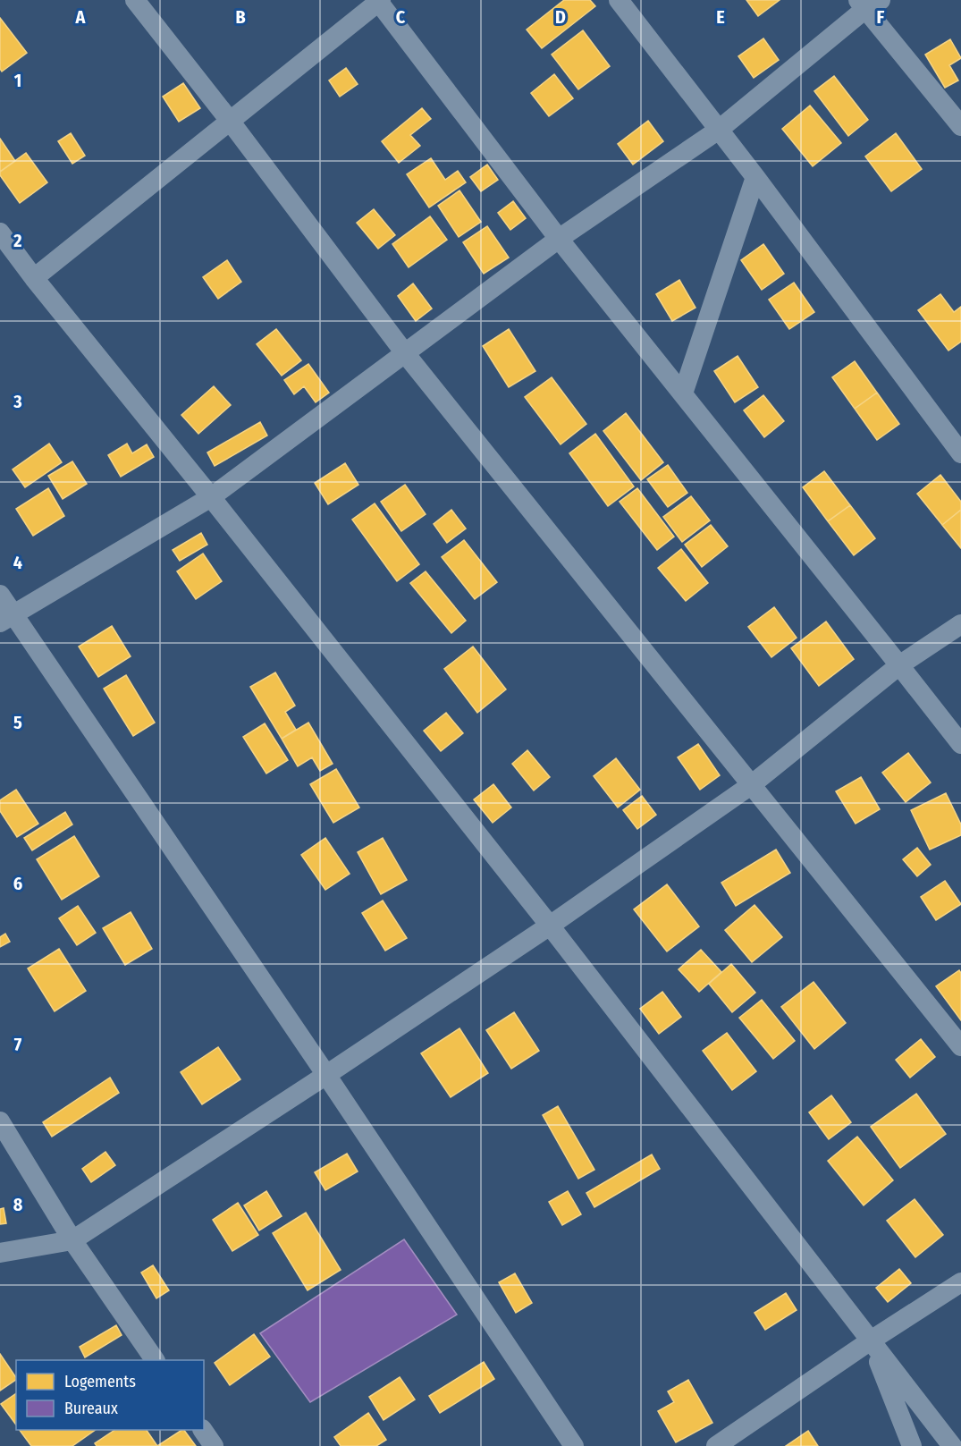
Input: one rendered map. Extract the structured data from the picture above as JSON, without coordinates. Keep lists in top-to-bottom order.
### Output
{
  "legend": ["Logements", "Bureaux"],
  "grid": {
    "columns": [
      "A",
      "B",
      "C",
      "D",
      "E",
      "F"
    ],
    "rows": [
      "1",
      "2",
      "3",
      "4",
      "5",
      "6",
      "7",
      "8"
    ]
  }
}
